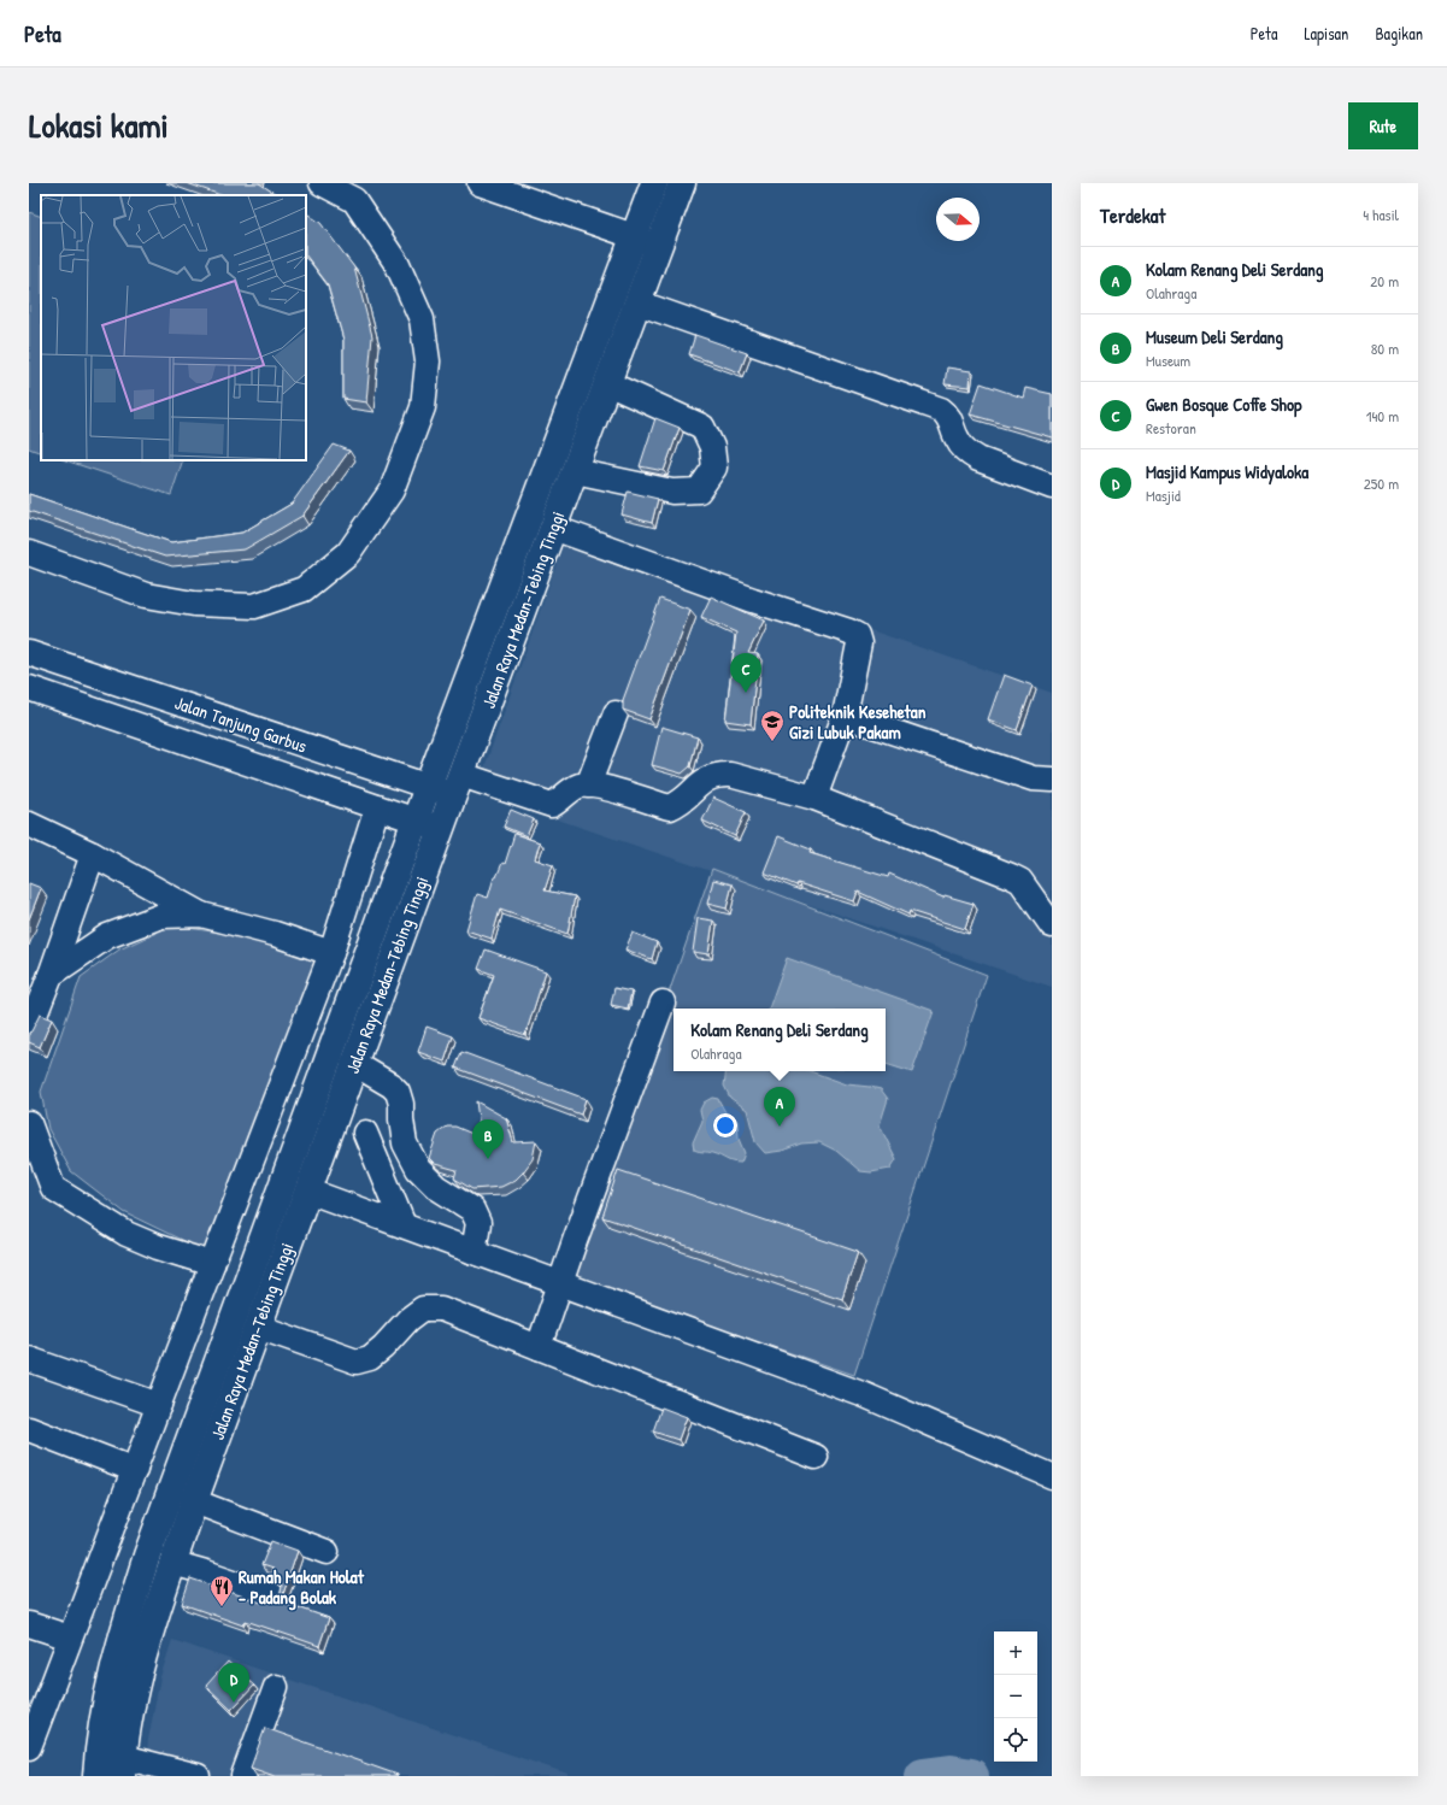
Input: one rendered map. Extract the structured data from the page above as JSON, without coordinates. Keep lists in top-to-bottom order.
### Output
{
  "streets": {
    "highway": ["Jalan Raya Medan-Tebing Tinggi"],
    "street": ["Jalan Tanjung Garbus"]
  },
  "crossings": [
    ["Jalan Raya Medan-Tebing Tinggi", "Jalan Tanjung Garbus"]
  ],
  "places": {
    "school or university": ["Politeknik Kesehetan Gizi Lubuk Pakam"],
    "restaurant": ["Rumah Makan Holat - Padang Bolak"]
  },
  "north": "right",
  "page": {
    "header": "Peta",
    "nav": ["Peta", "Lapisan", "Bagikan"],
    "title": "Lokasi kami",
    "buttons": "Rute",
    "heading": ["Terdekat", "4 hasil"],
    "list": [
      {
        "mark": "A",
        "name": "Kolam Renang Deli Serdang",
        "note": "Olahraga",
        "value": "20 m"
      },
      {
        "mark": "B",
        "name": "Museum Deli Serdang",
        "note": "Museum",
        "value": "80 m"
      },
      {
        "mark": "C",
        "name": "Gwen Bosque Coffe Shop",
        "note": "Restoran",
        "value": "140 m"
      },
      {
        "mark": "D",
        "name": "Masjid Kampus Widyaloka",
        "note": "Masjid",
        "value": "250 m"
      }
    ],
    "pins": [
      "C",
      "A",
      "B",
      "D"
    ],
    "popup": ["Kolam Renang Deli Serdang", "Olahraga"],
    "map_buttons": ["+", "−"]
  }
}
